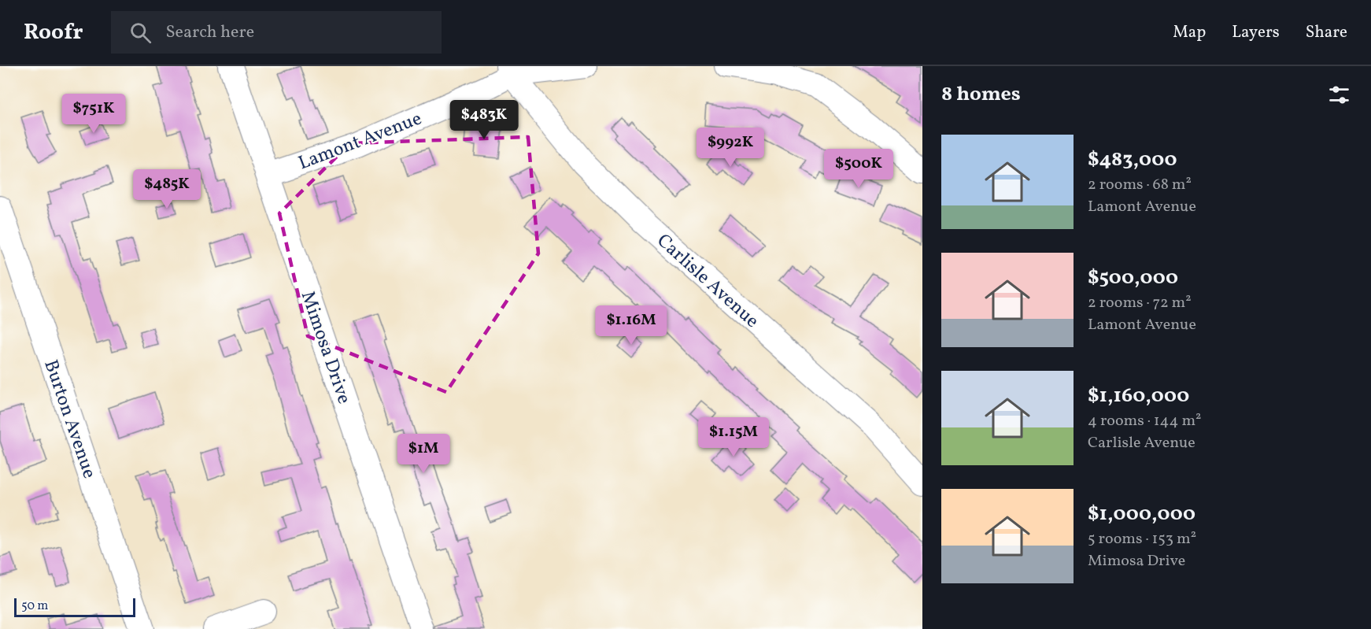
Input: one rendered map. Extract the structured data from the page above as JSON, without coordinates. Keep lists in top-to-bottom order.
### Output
{
  "streets": {
    "street": [
      "Lamont Avenue",
      "Carlisle Avenue",
      "Mimosa Drive",
      "Burton Avenue"
    ]
  },
  "crossings": [
    ["Lamont Avenue", "Carlisle Avenue"],
    ["Lamont Avenue", "Mimosa Drive"]
  ],
  "scale_bar": "50 m",
  "page": {
    "header": "Roofr",
    "search": "Search here",
    "nav": ["Map", "Layers", "Share"],
    "heading": "8 homes",
    "price": [
      "$751K",
      "$483K",
      "$992K",
      "$500K",
      "$485K",
      "$1.16M",
      "$1.15M",
      "$1M"
    ],
    "list": [
      {
        "name": "$483,000",
        "note": "2 rooms · 68 m² · Lamont Avenue"
      },
      {
        "name": "$500,000",
        "note": "2 rooms · 72 m² · Lamont Avenue"
      },
      {
        "name": "$1,160,000",
        "note": "4 rooms · 144 m² · Carlisle Avenue"
      },
      {
        "name": "$1,000,000",
        "note": "5 rooms · 153 m² · Mimosa Drive"
      }
    ],
    "scale": "50 m"
  }
}
